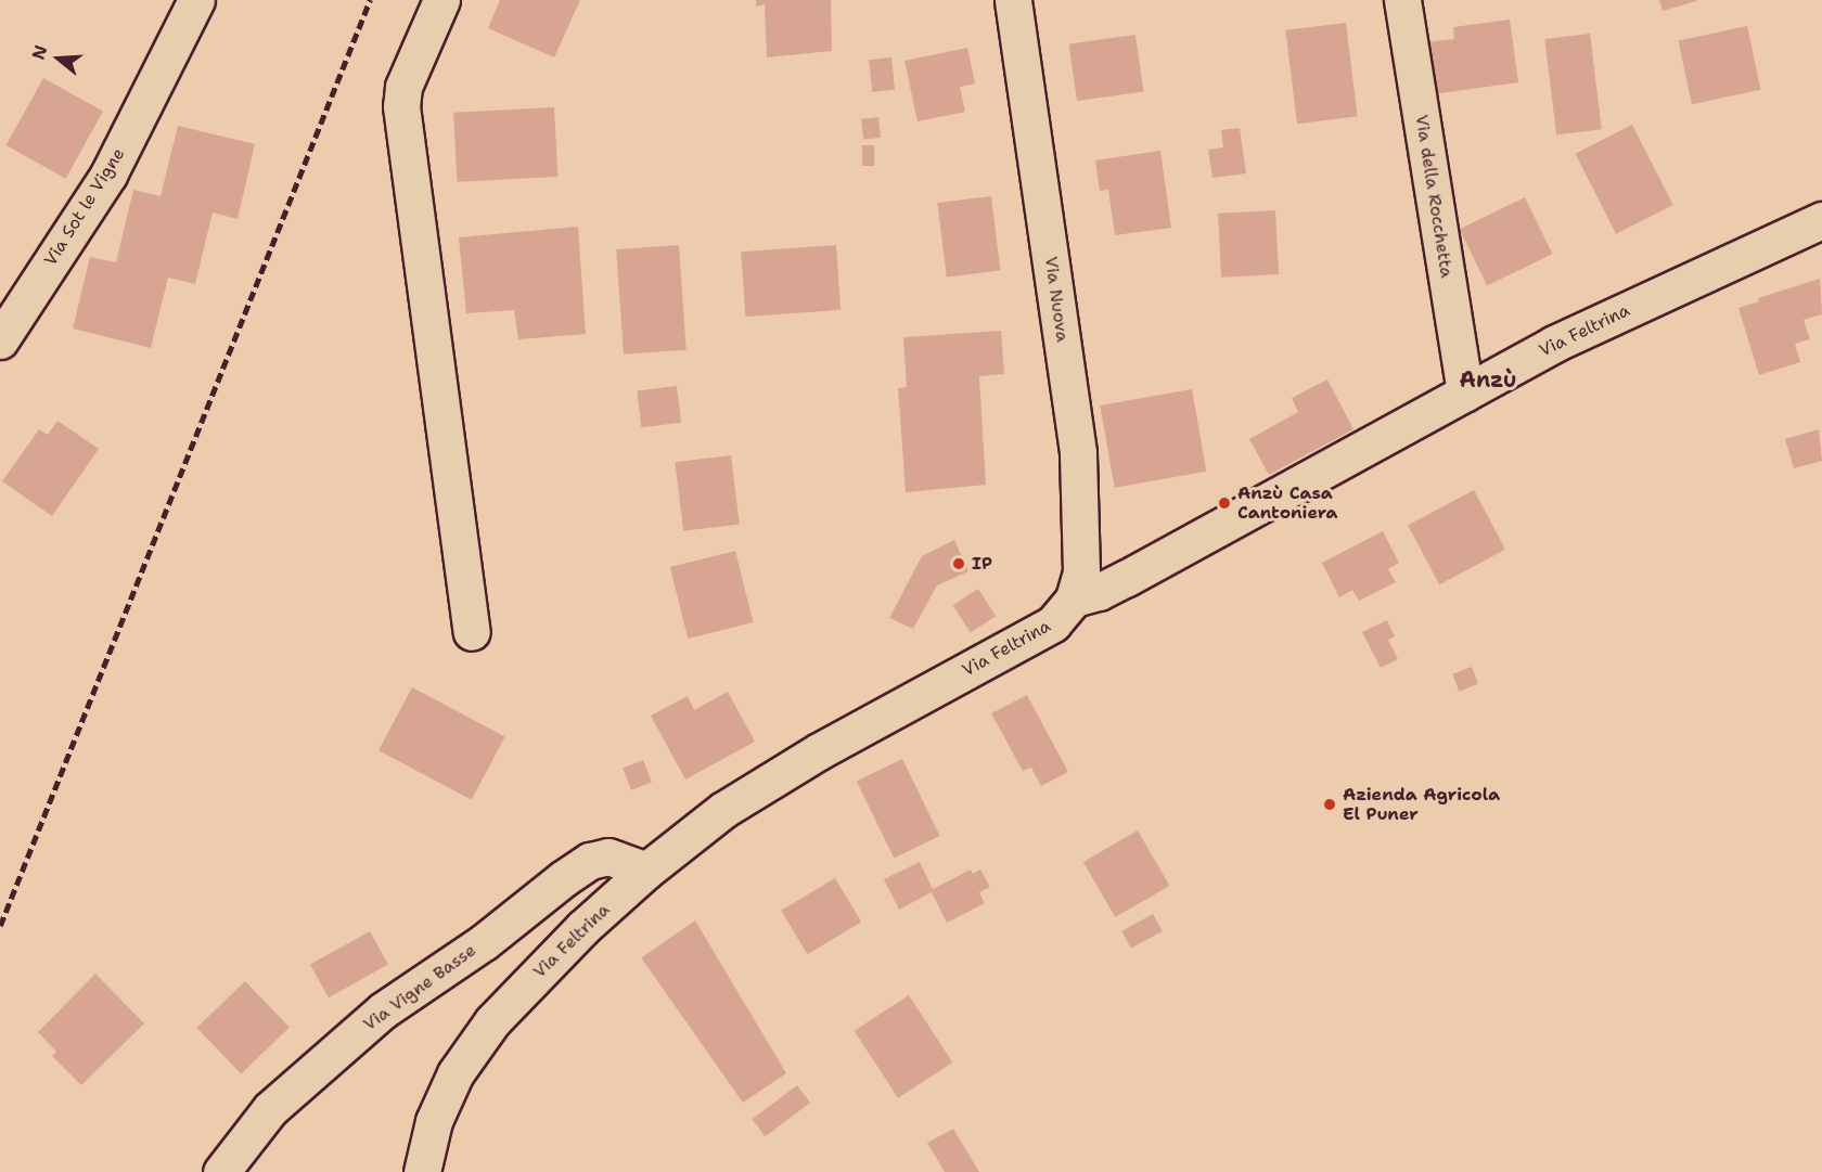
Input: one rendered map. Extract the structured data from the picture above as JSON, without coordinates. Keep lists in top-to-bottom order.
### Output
{
  "streets": {
    "street": [
      "Via della Rocchetta",
      "Via Sot le Vigne",
      "Via Nuova",
      "Via Feltrina",
      "Via Vigne Basse"
    ]
  },
  "crossings": [
    ["Via della Rocchetta", "Via Feltrina"],
    ["Via Nuova", "Via Feltrina"],
    ["Via Feltrina", "Via Vigne Basse"]
  ],
  "districts": ["Anzù"],
  "places": ["Anzù Casa Cantoniera", "IP", "Azienda Agricola El Puner"],
  "north": "left"
}
